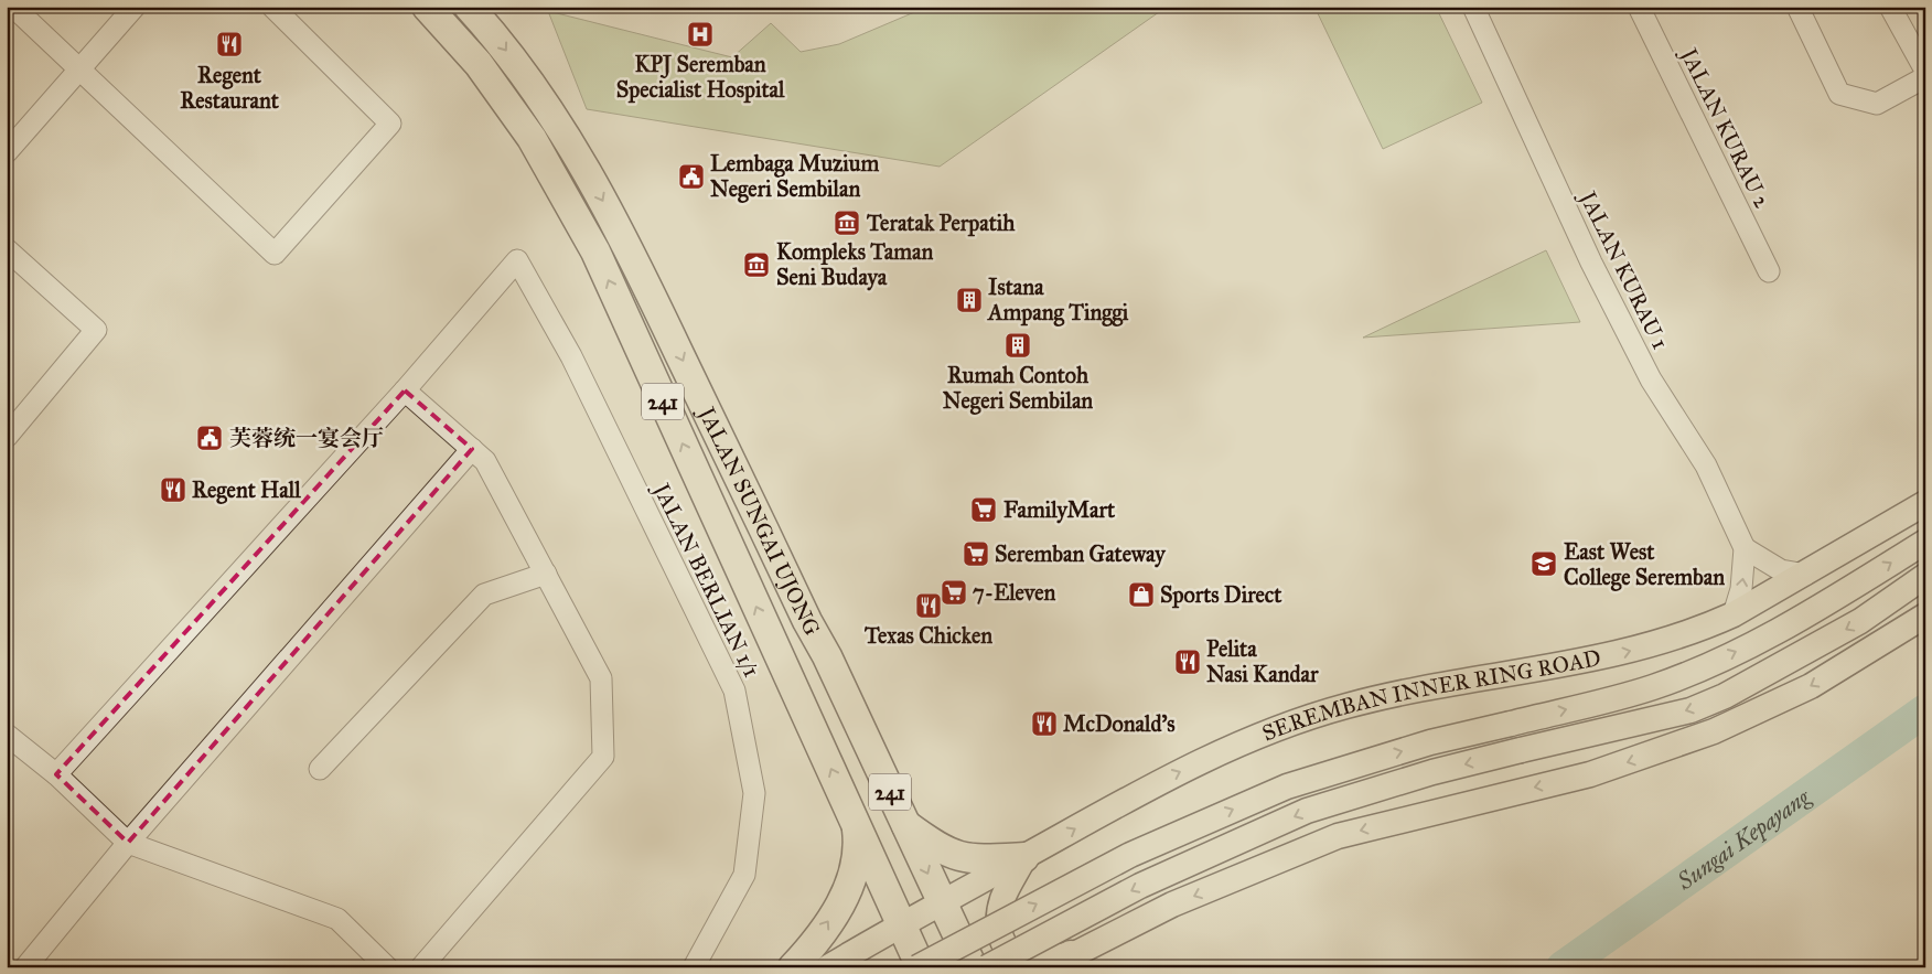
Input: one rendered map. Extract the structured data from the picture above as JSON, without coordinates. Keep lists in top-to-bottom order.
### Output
{
  "streets": {
    "highway": ["241", "JALAN SUNGAI UJONG"],
    "main road": ["SEREMBAN INNER RING ROAD"],
    "street": ["JALAN KURAU 2", "JALAN KURAU 1", "JALAN BERLIAN 1/1"]
  },
  "crossings": [
    ["JALAN KURAU 1", "SEREMBAN INNER RING ROAD"],
    ["JALAN SUNGAI UJONG", "SEREMBAN INNER RING ROAD"]
  ],
  "water": ["Sungai Kepayang"],
  "places": {
    "hospital": ["KPJ Seremban Specialist Hospital"],
    "restaurant": [
      "Regent Restaurant",
      "Regent Hall",
      "Texas Chicken",
      "Pelita Nasi Kandar",
      "McDonald's"
    ],
    "public building": ["Lembaga Muzium Negeri Sembilan", "芙蓉统一宴会厅"],
    "museum": ["Teratak Perpatih", "Kompleks Taman Seni Budaya"],
    "building": ["Istana Ampang Tinggi", "Rumah Contoh Negeri Sembilan"],
    "supermarket": ["FamilyMart", "Seremban Gateway", "7-Eleven"],
    "school or university": ["East West College Seremban"],
    "shop": ["Sports Direct"]
  }
}
